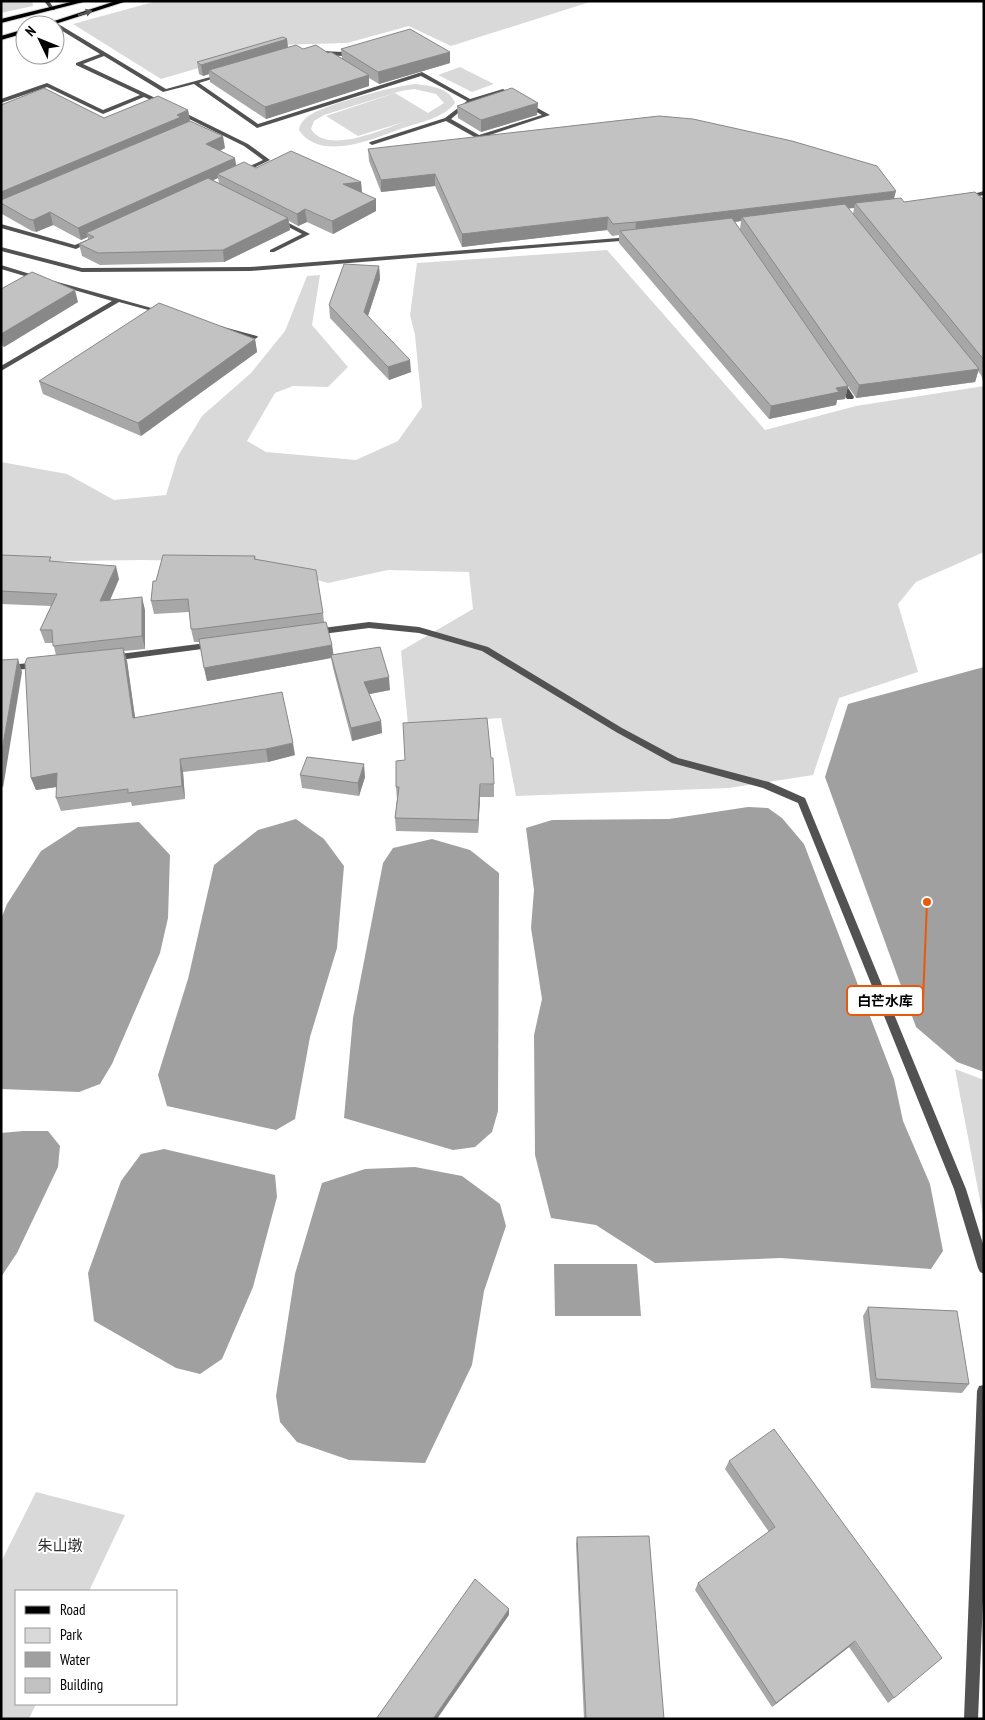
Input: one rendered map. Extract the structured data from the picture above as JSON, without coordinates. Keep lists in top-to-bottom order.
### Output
{
  "parks": ["朱山墩"],
  "places": ["白芒水库"],
  "legend": [
    "Road",
    "Park",
    "Water",
    "Building"
  ],
  "north": "top left"
}
